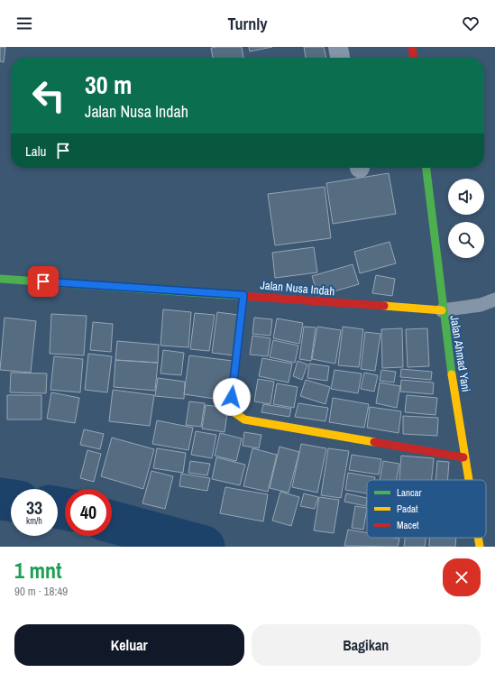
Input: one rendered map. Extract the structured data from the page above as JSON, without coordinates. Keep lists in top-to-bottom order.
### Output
{
  "streets": {
    "street": ["Jalan Nusa Indah", "Jalan Ahmad Yani"]
  },
  "crossings": [
    ["Jalan Nusa Indah", "Jalan Ahmad Yani"]
  ],
  "legend": ["Lancar", "Padat", "Macet"],
  "page": {
    "header": "Turnly",
    "turn": ["30 m", "Jalan Nusa Indah"],
    "then": "Lalu",
    "speed": "33 km/h",
    "limit": "40",
    "heading": ["1 mnt", "90 m · 18:49"],
    "buttons": ["Keluar", "Bagikan"]
  }
}
